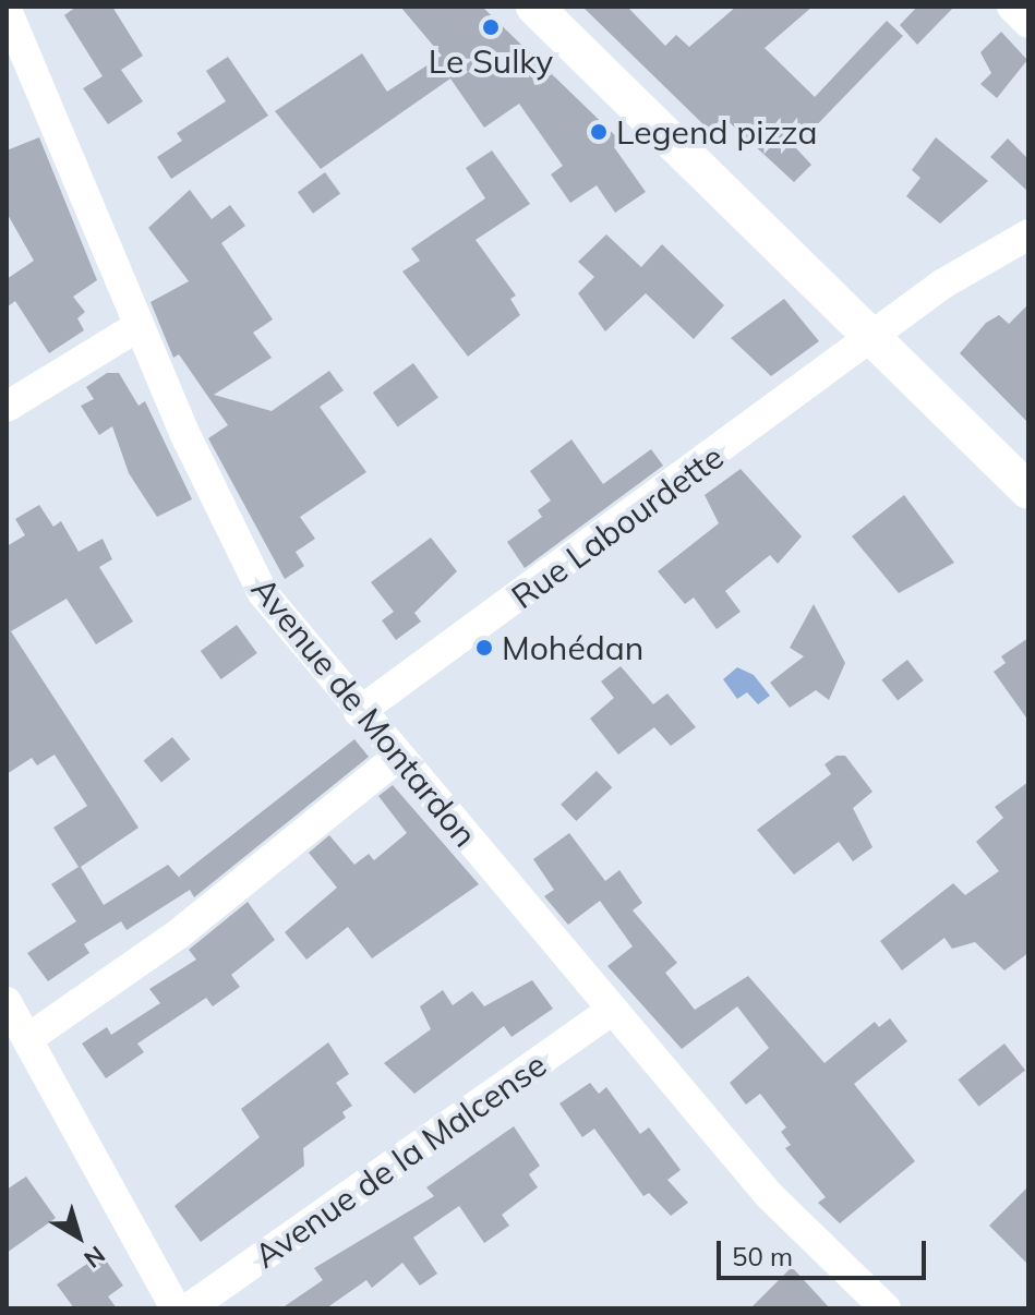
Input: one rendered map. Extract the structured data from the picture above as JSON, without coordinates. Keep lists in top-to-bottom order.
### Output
{
  "streets": {
    "street": ["Rue Labourdette", "Avenue de Montardon", "Avenue de la Malcense"]
  },
  "crossings": [
    ["Rue Labourdette", "Avenue de Montardon"],
    ["Avenue de Montardon", "Avenue de la Malcense"]
  ],
  "places": ["Le Sulky", "Legend pizza", "Mohédan"],
  "scale_bar": "50 m",
  "north": "bottom right"
}
